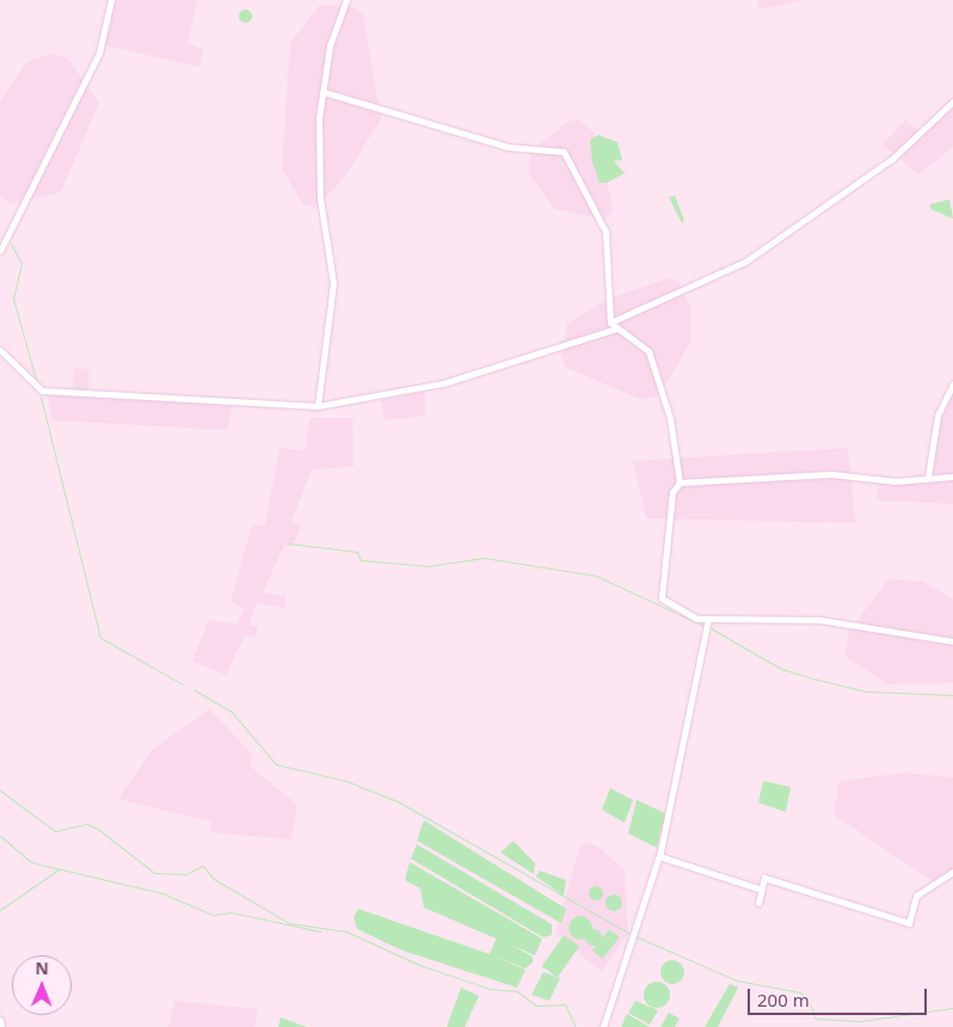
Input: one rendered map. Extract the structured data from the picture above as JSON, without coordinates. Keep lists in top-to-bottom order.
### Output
{
  "scale_bar": "200 m",
  "north": "top"
}
